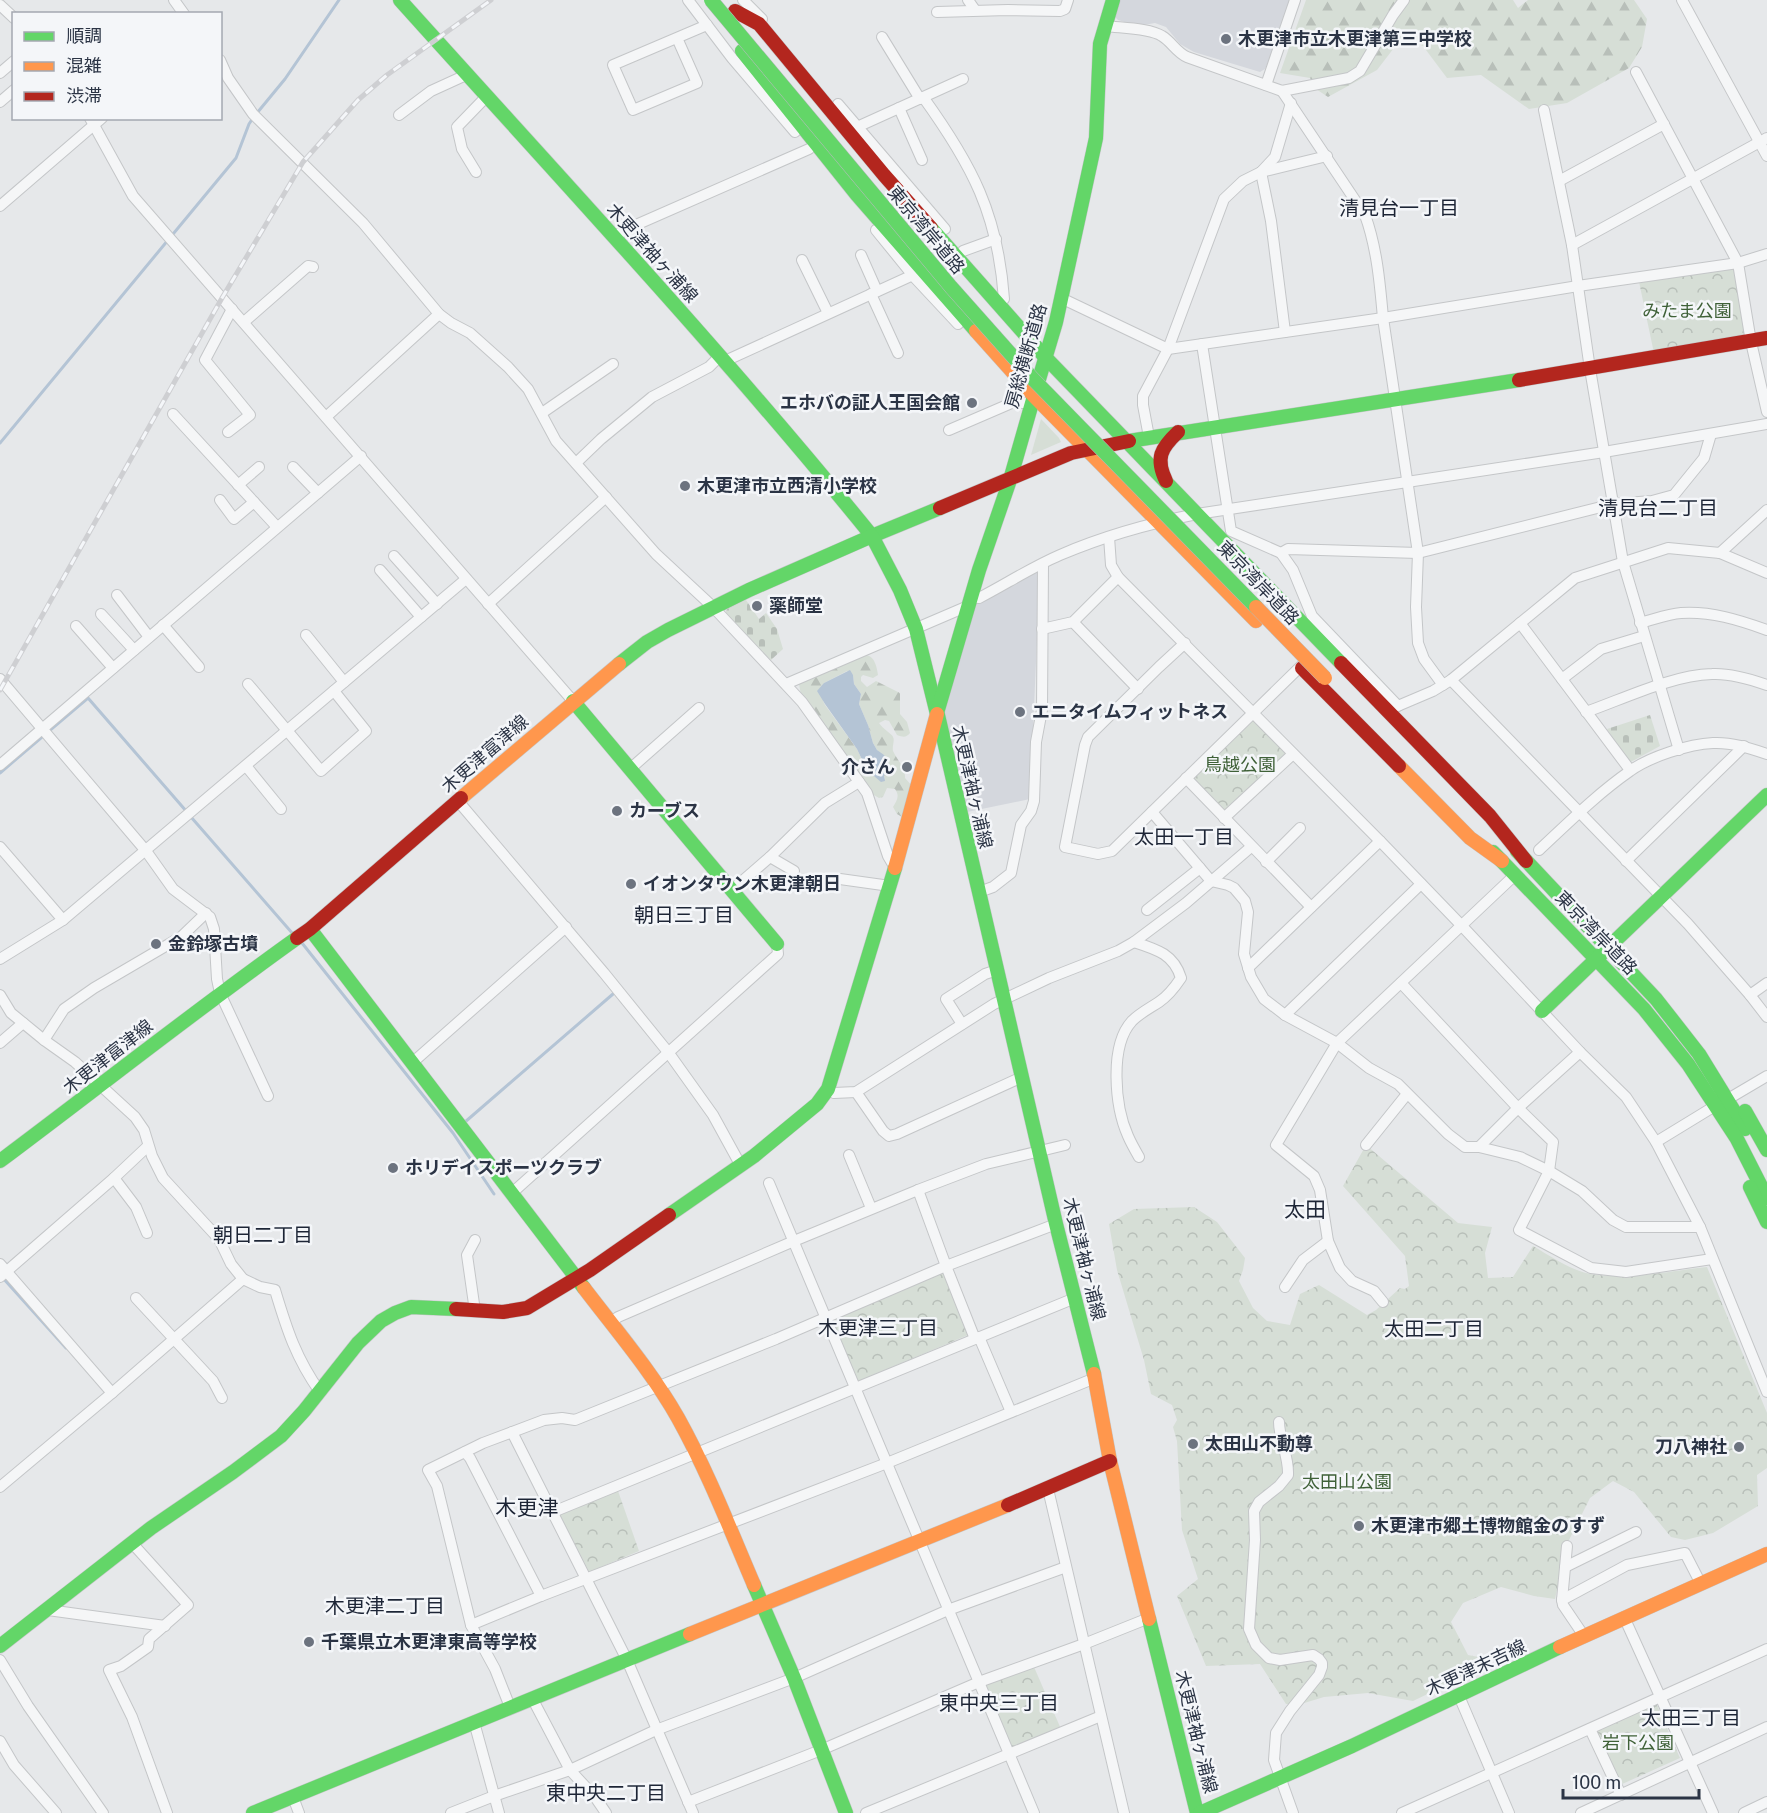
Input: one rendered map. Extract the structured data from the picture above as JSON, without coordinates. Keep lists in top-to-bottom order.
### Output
{
  "streets": {
    "main road": [
      "東京湾岸道路",
      "木更津袖ヶ浦線",
      "房総横断道路",
      "木更津富津線",
      "木更津末吉線"
    ]
  },
  "crossings": [
    ["木更津袖ヶ浦線", "房総横断道路"],
    ["木更津袖ヶ浦線", "木更津富津線"],
    ["木更津袖ヶ浦線", "木更津末吉線"],
    ["房総横断道路", "木更津富津線"]
  ],
  "districts": [
    "清見台一丁目",
    "清見台二丁目",
    "太田一丁目",
    "朝日三丁目",
    "太田",
    "朝日二丁目",
    "木更津三丁目",
    "太田二丁目",
    "木更津",
    "木更津二丁目",
    "東中央三丁目",
    "太田三丁目",
    "東中央二丁目"
  ],
  "parks": [
    "みたま公園",
    "鳥越公園",
    "太田山公園",
    "岩下公園"
  ],
  "places": [
    "木更津市立木更津第三中学校",
    "エホバの証人王国会館",
    "木更津市立西清小学校",
    "薬師堂",
    "エニタイムフィットネス",
    "介さん",
    "カーブス",
    "イオンタウン木更津朝日",
    "金鈴塚古墳",
    "ホリデイスポーツクラブ",
    "太田山不動尊",
    "刀八神社",
    "木更津市郷土博物館金のすず",
    "千葉県立木更津東高等学校"
  ],
  "legend": ["順調", "混雑", "渋滞"],
  "scale_bar": "100 m"
}
